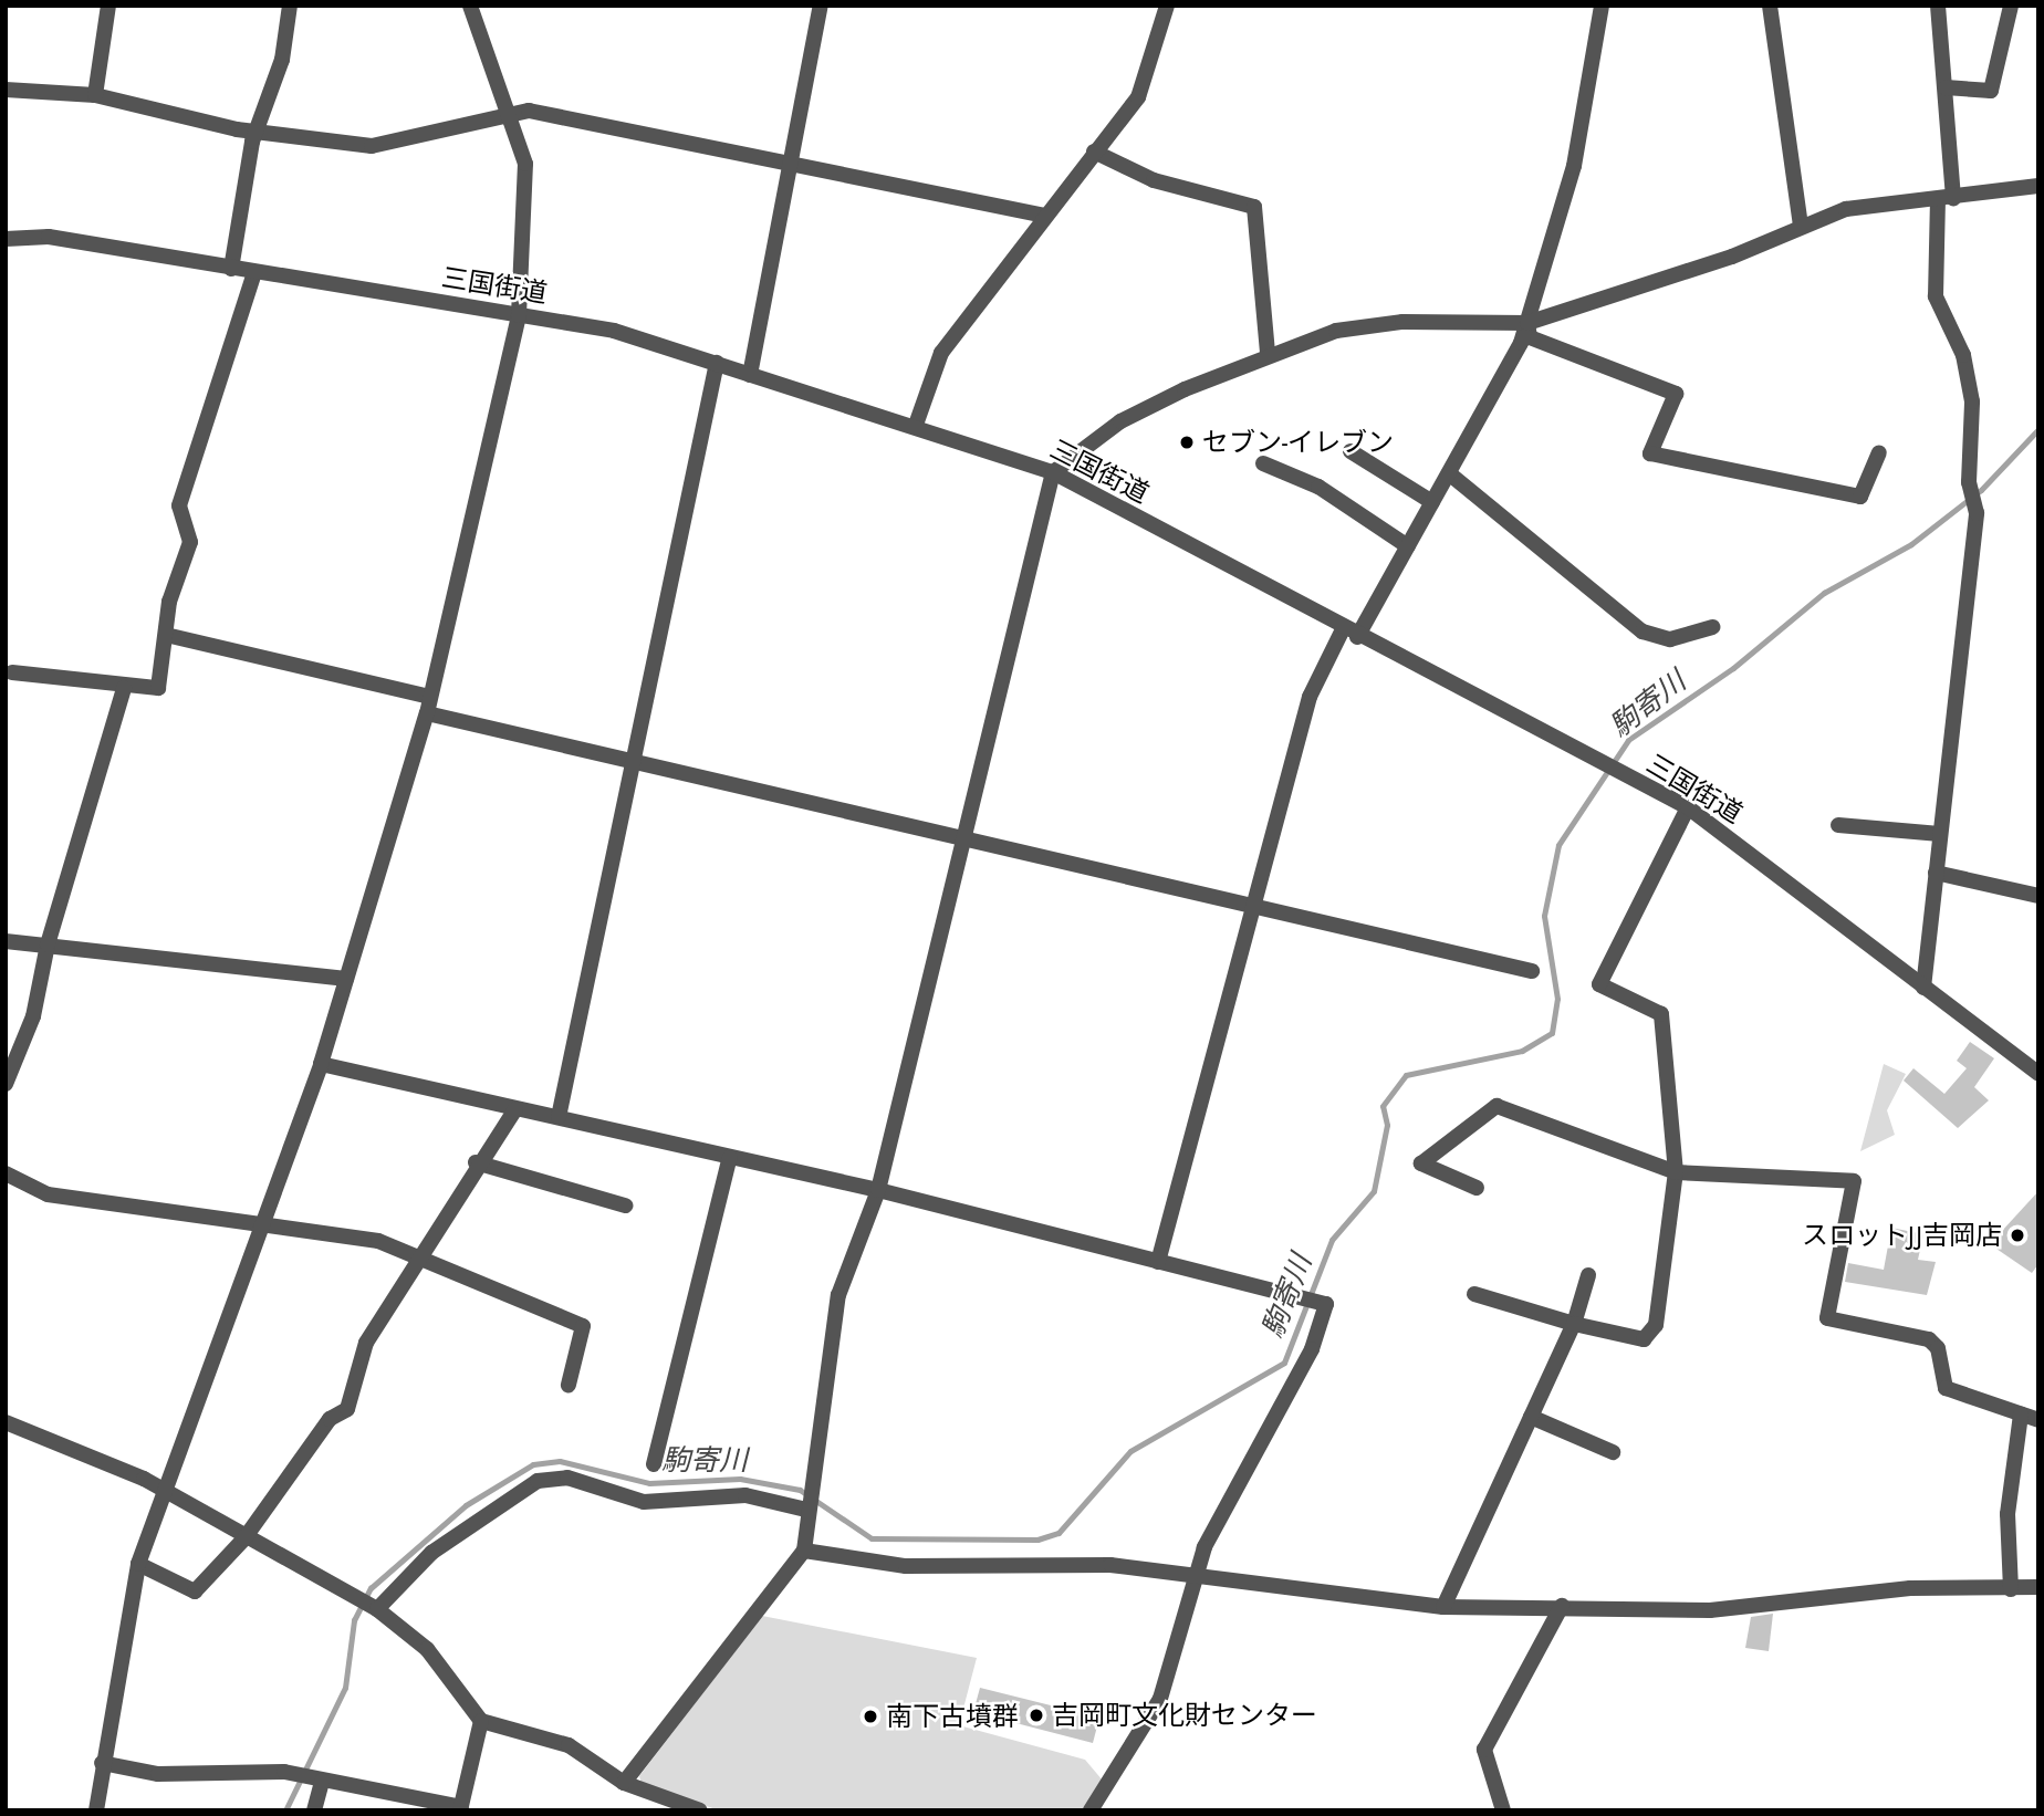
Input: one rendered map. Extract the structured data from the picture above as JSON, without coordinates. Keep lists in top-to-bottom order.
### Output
{
  "streets": {
    "street": ["三国街道"]
  },
  "water": ["駒寄川"],
  "places": [
    "セブン-イレブン",
    "スロットJJ吉岡店",
    "吉岡町文化財センター",
    "南下古墳群"
  ]
}
